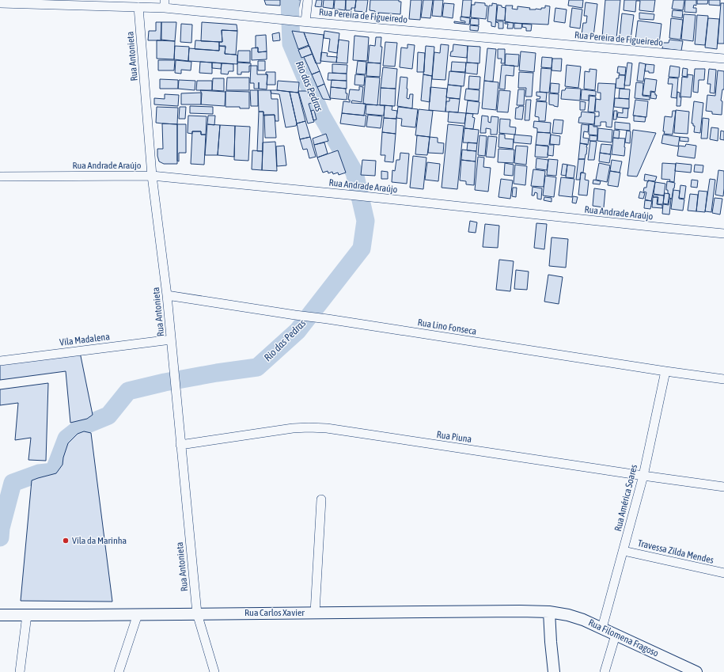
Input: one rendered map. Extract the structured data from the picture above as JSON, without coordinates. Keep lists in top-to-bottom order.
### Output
{
  "streets": {
    "street": [
      "Rua Pereira de Figueiredo",
      "Rua Antonieta",
      "Rua Andrade Araújo",
      "Rua Lino Fonseca",
      "Vila Madalena",
      "Rua Piuna",
      "Rua América Soares",
      "Travessa Zilda Mendes",
      "Rua Carlos Xavier",
      "Rua Filomena Fragoso"
    ]
  },
  "crossings": [
    ["Rua Pereira de Figueiredo", "Rua Antonieta"],
    ["Rua Antonieta", "Rua Andrade Araújo"],
    ["Rua Antonieta", "Rua Lino Fonseca"],
    ["Rua Antonieta", "Vila Madalena"],
    ["Rua Antonieta", "Rua Piuna"],
    ["Rua Antonieta", "Rua Carlos Xavier"],
    ["Rua Lino Fonseca", "Rua América Soares"],
    ["Rua Piuna", "Rua América Soares"],
    ["Rua América Soares", "Travessa Zilda Mendes"],
    ["Rua América Soares", "Rua Filomena Fragoso"],
    ["Rua Carlos Xavier", "Rua Filomena Fragoso"]
  ],
  "water": ["Rio das Pedras"],
  "places": ["Vila da Marinha"]
}
